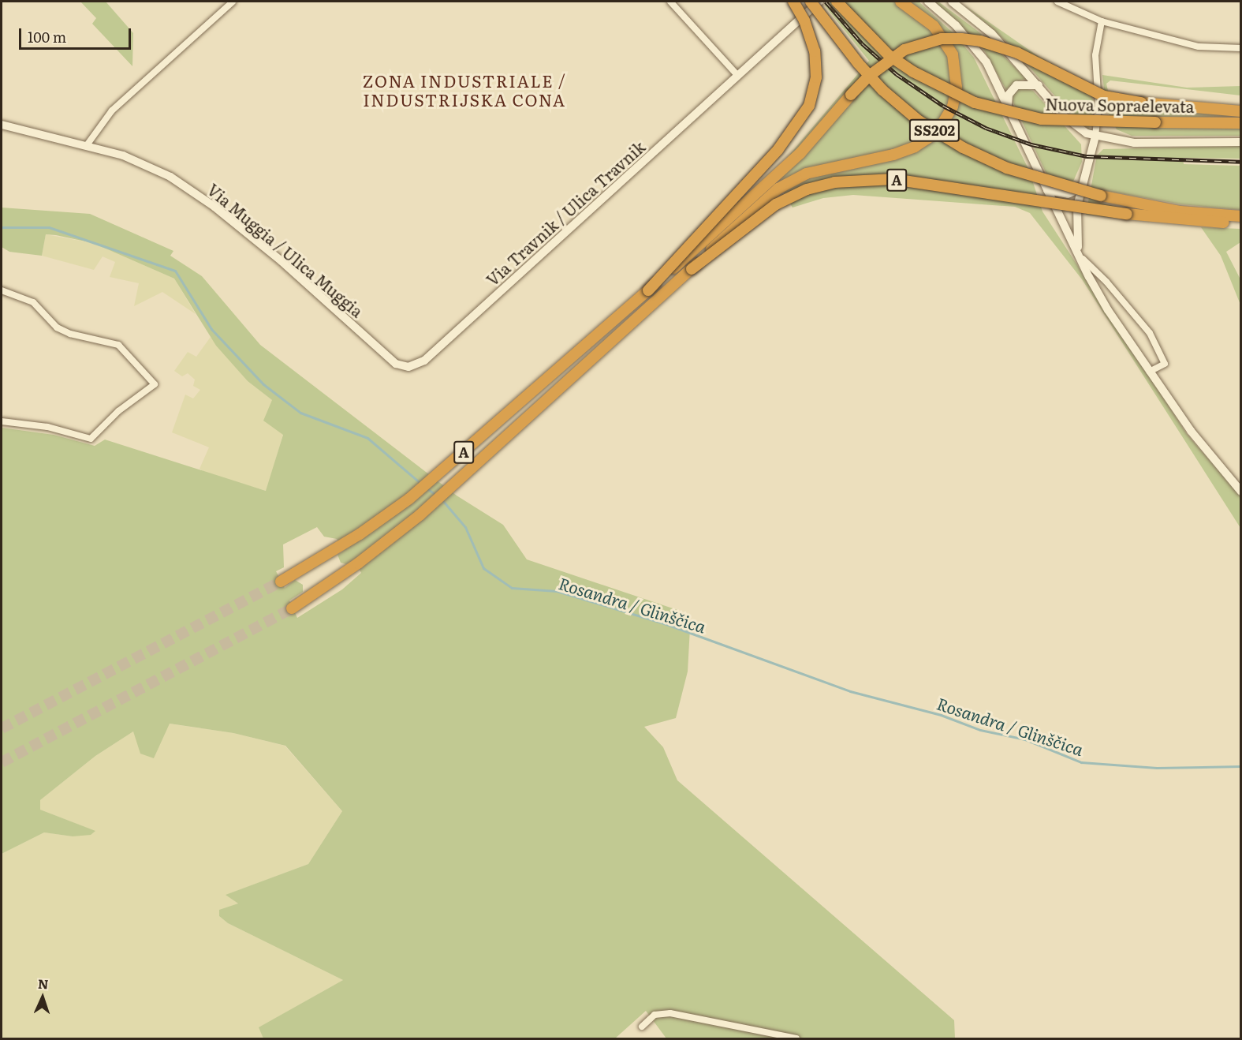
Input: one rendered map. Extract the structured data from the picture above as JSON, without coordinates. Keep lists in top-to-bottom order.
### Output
{
  "streets": {
    "highway": ["Nuova Sopraelevata", "SS202", "A"],
    "main road": ["Via Travnik / Ulica Travnik", "Via Muggia / Ulica Muggia"]
  },
  "crossings": [
    ["Via Travnik / Ulica Travnik", "Via Muggia / Ulica Muggia"]
  ],
  "districts": ["ZONA INDUSTRIALE / INDUSTRIJSKA CONA"],
  "water": ["Rosandra / Glinščica"],
  "scale_bar": "100 m",
  "north": "top"
}
